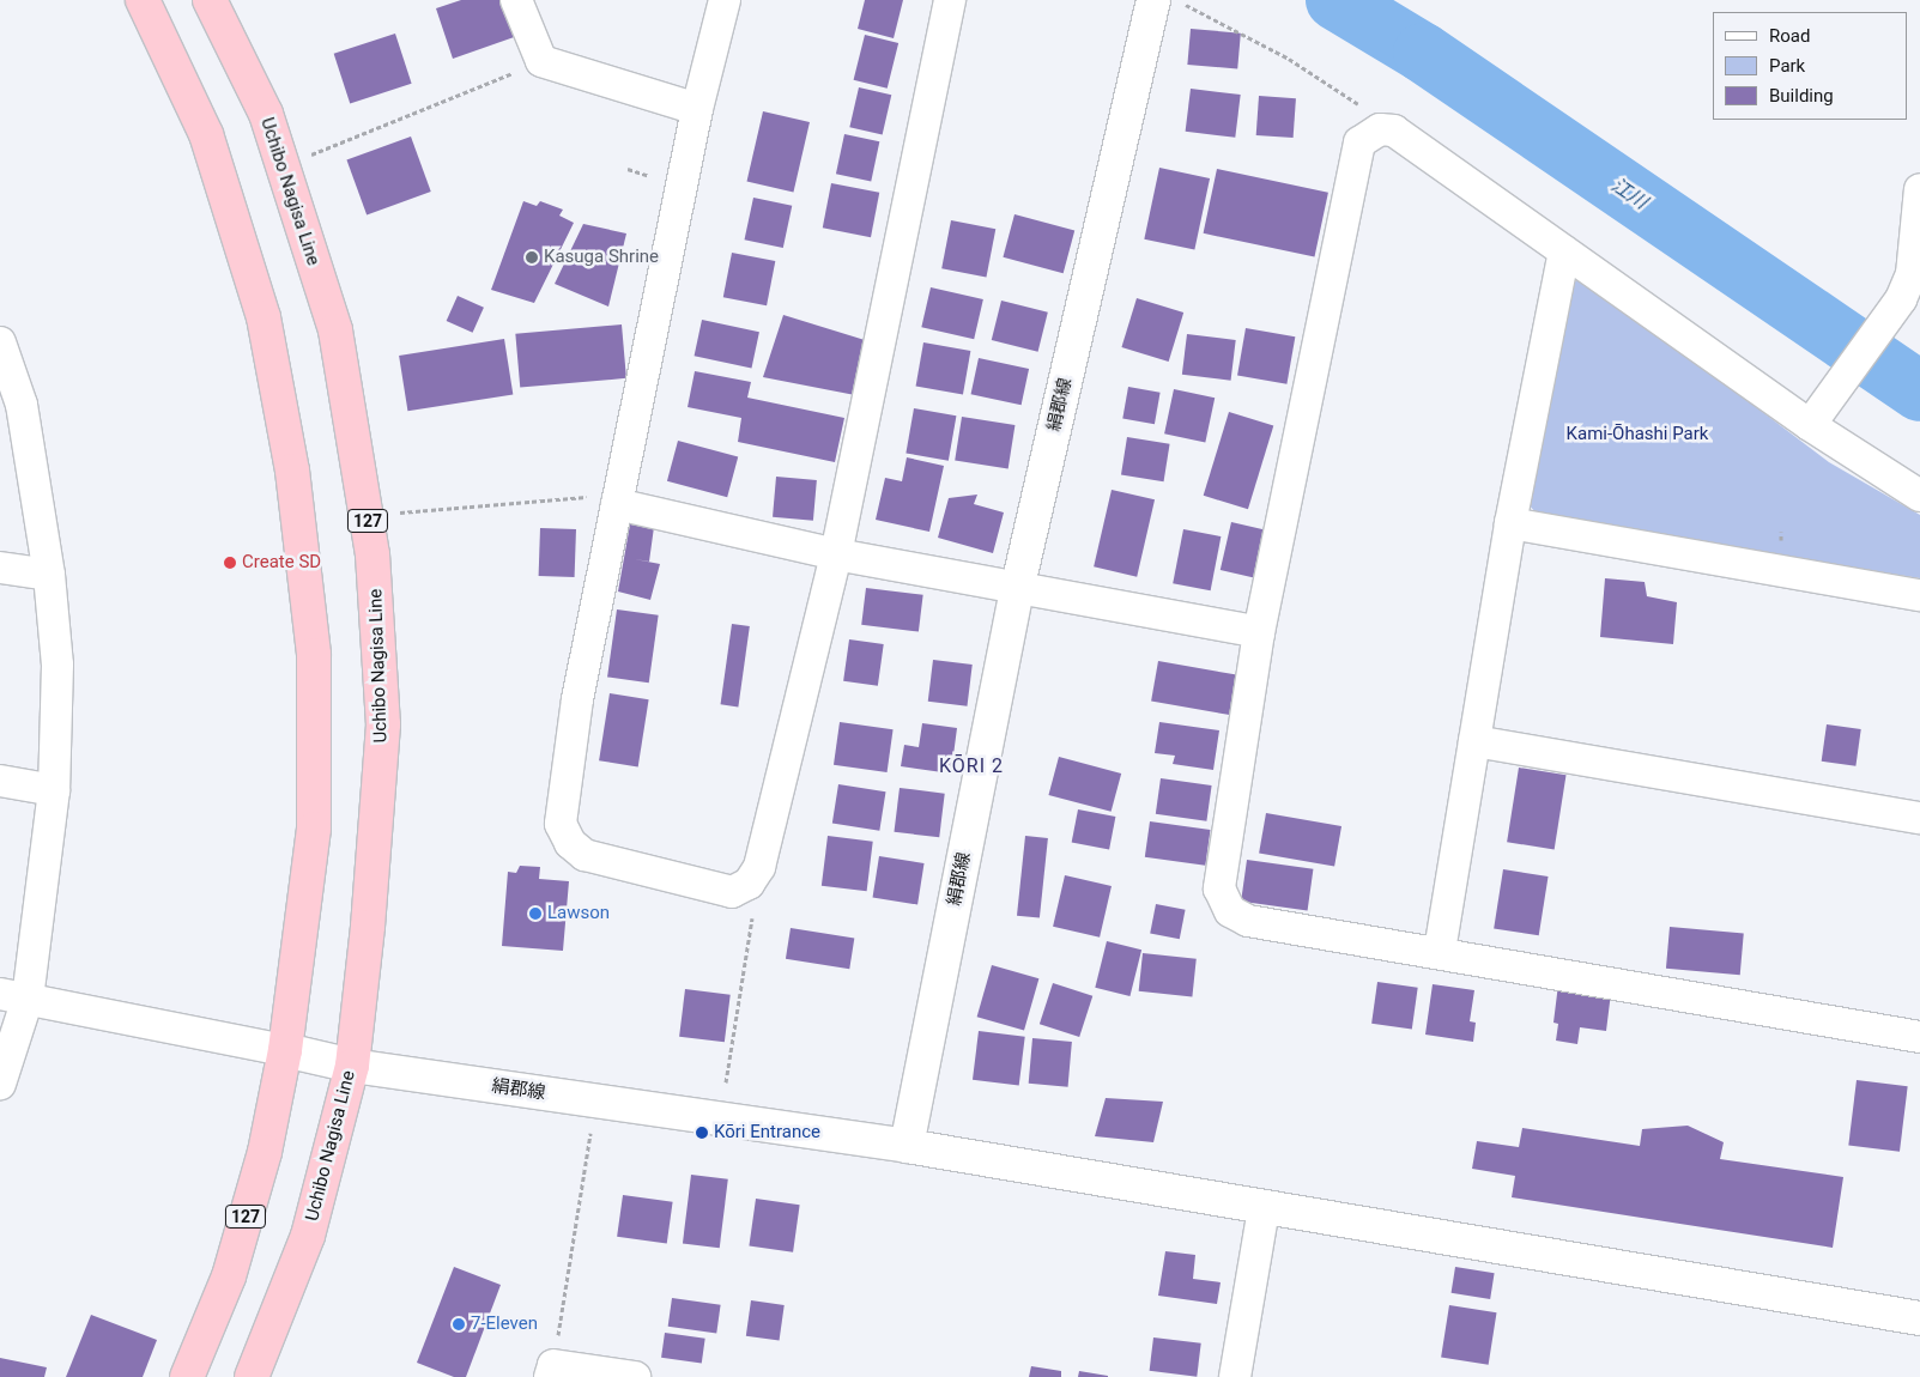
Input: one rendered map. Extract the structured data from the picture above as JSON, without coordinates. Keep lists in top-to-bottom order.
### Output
{
  "streets": {
    "highway": ["Uchibo Nagisa Line", "127"],
    "main road": ["絹郡線"]
  },
  "crossings": [
    ["Uchibo Nagisa Line", "絹郡線"],
    ["絹郡線", "127"]
  ],
  "districts": ["KŌRI 2"],
  "water": ["江川"],
  "parks": ["Kami-Ōhashi Park"],
  "places": [
    "Kasuga Shrine",
    "Create SD",
    "Lawson",
    "Kōri Entrance",
    "7-Eleven"
  ],
  "legend": ["Road", "Park", "Building"]
}
